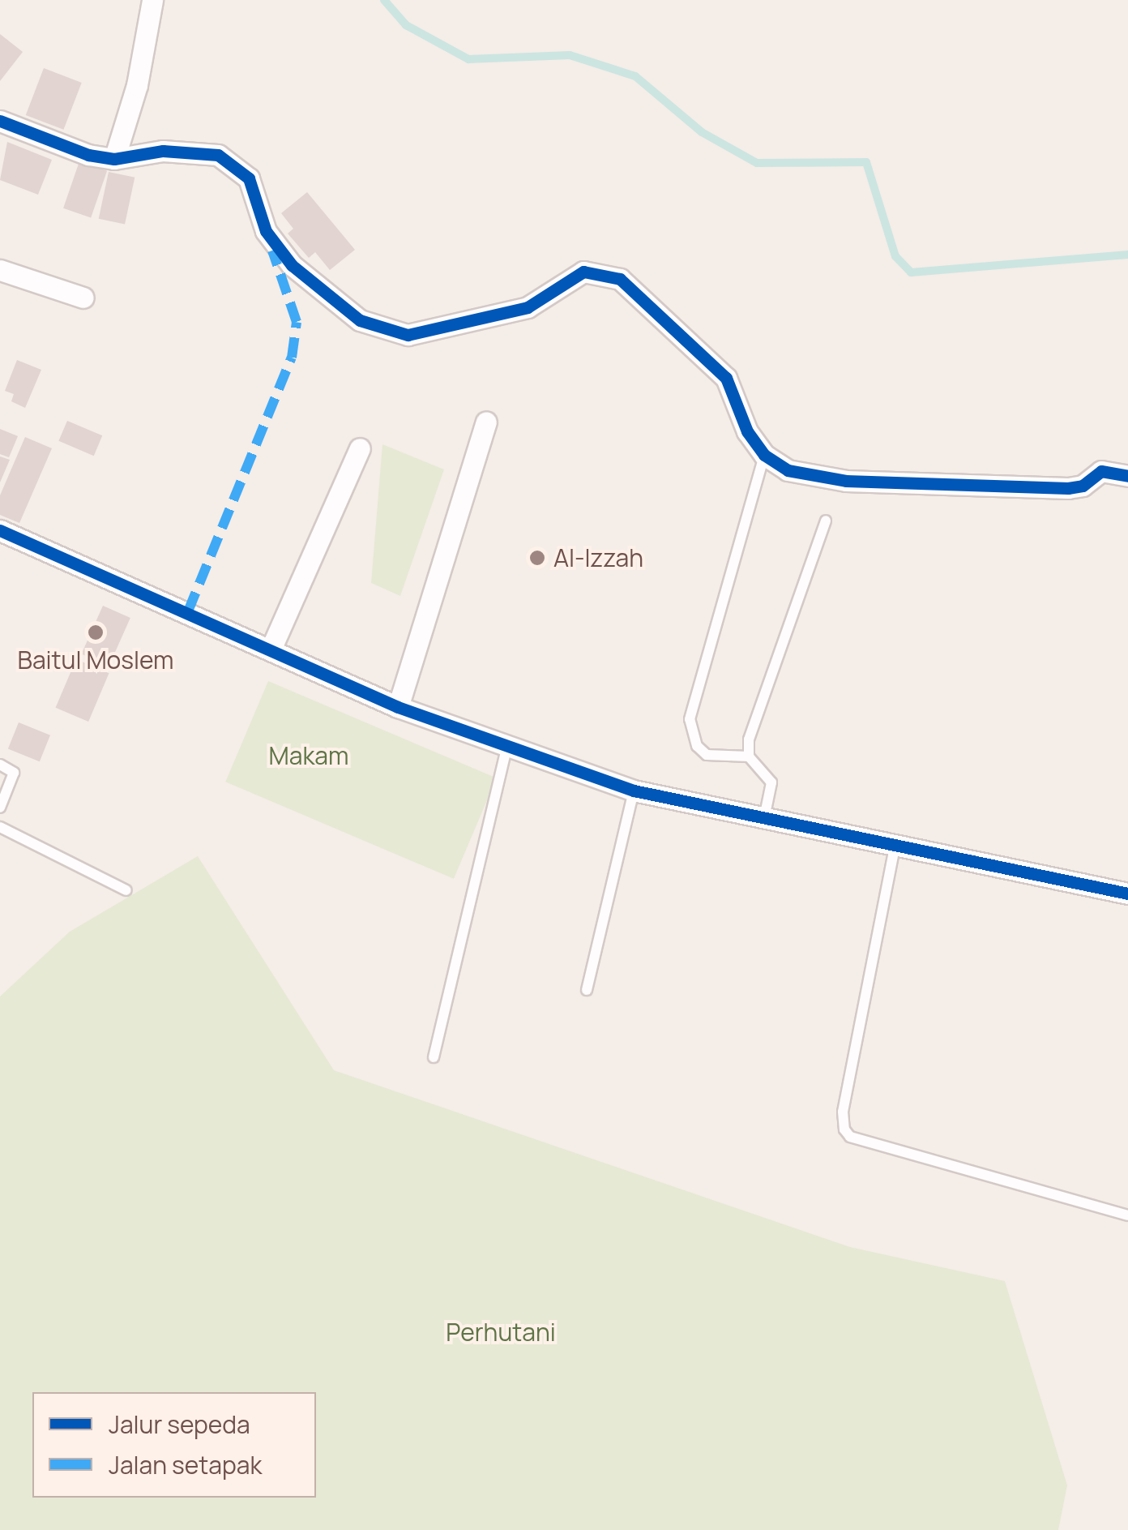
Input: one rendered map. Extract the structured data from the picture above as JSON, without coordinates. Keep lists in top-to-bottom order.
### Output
{
  "parks": ["Makam", "Perhutani"],
  "places": ["Al-Izzah", "Baitul Moslem"],
  "legend": ["Jalur sepeda", "Jalan setapak"]
}
